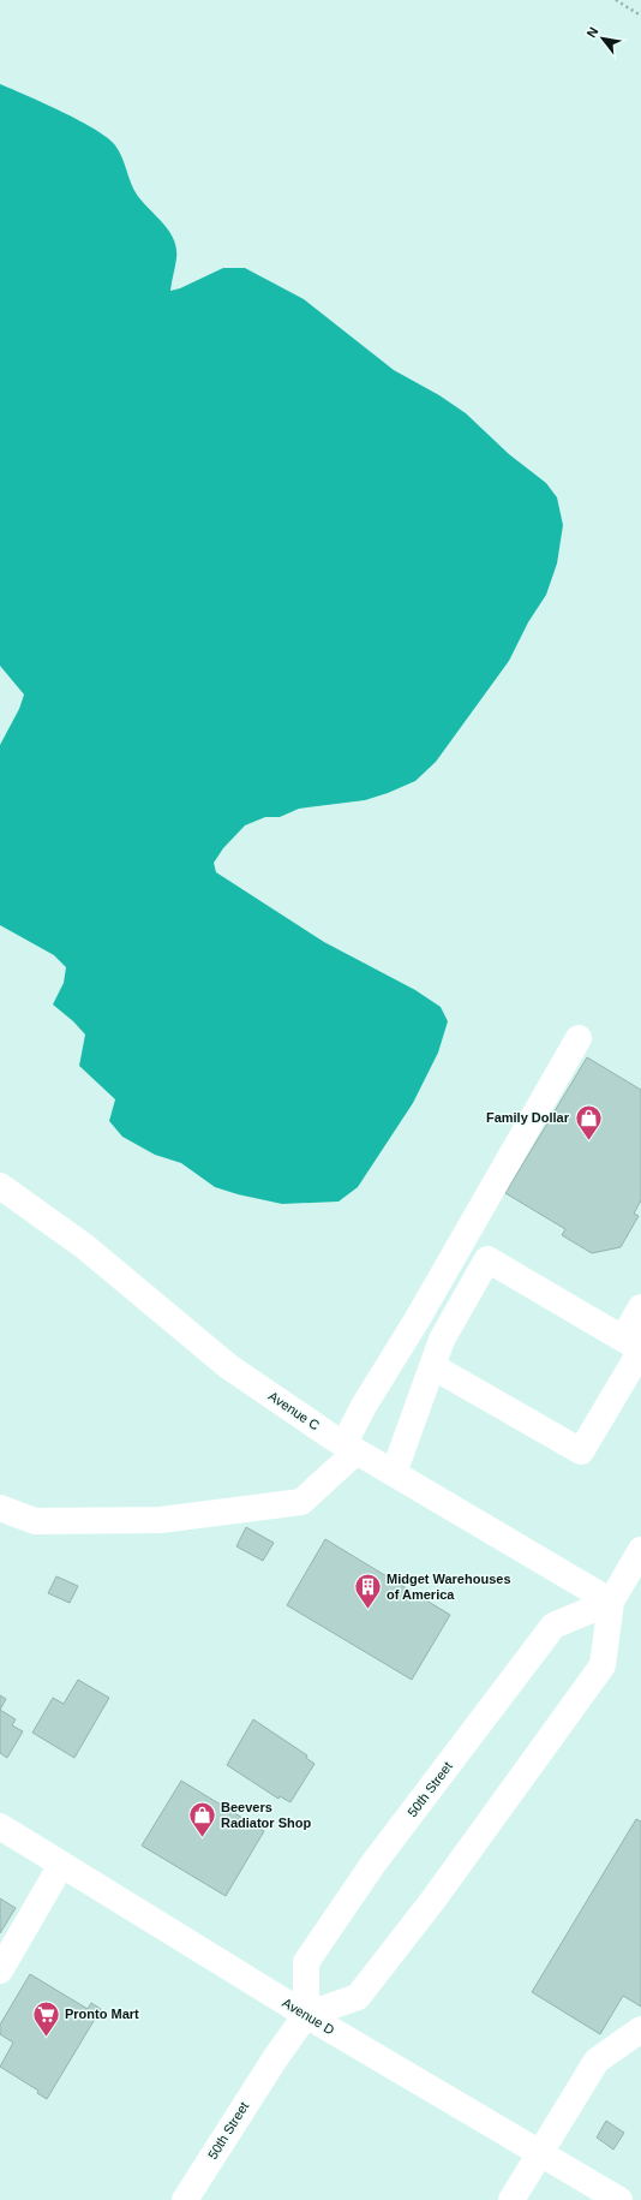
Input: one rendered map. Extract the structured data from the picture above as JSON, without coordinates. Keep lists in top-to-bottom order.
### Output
{
  "streets": {
    "street": ["Avenue C", "50th Street", "Avenue D"]
  },
  "crossings": [
    ["Avenue C", "50th Street"],
    ["50th Street", "Avenue D"]
  ],
  "places": {
    "shop": ["Family Dollar", "Beevers Radiator Shop"],
    "building": ["Midget Warehouses of America"],
    "supermarket": ["Pronto Mart"]
  },
  "north": "top left"
}
